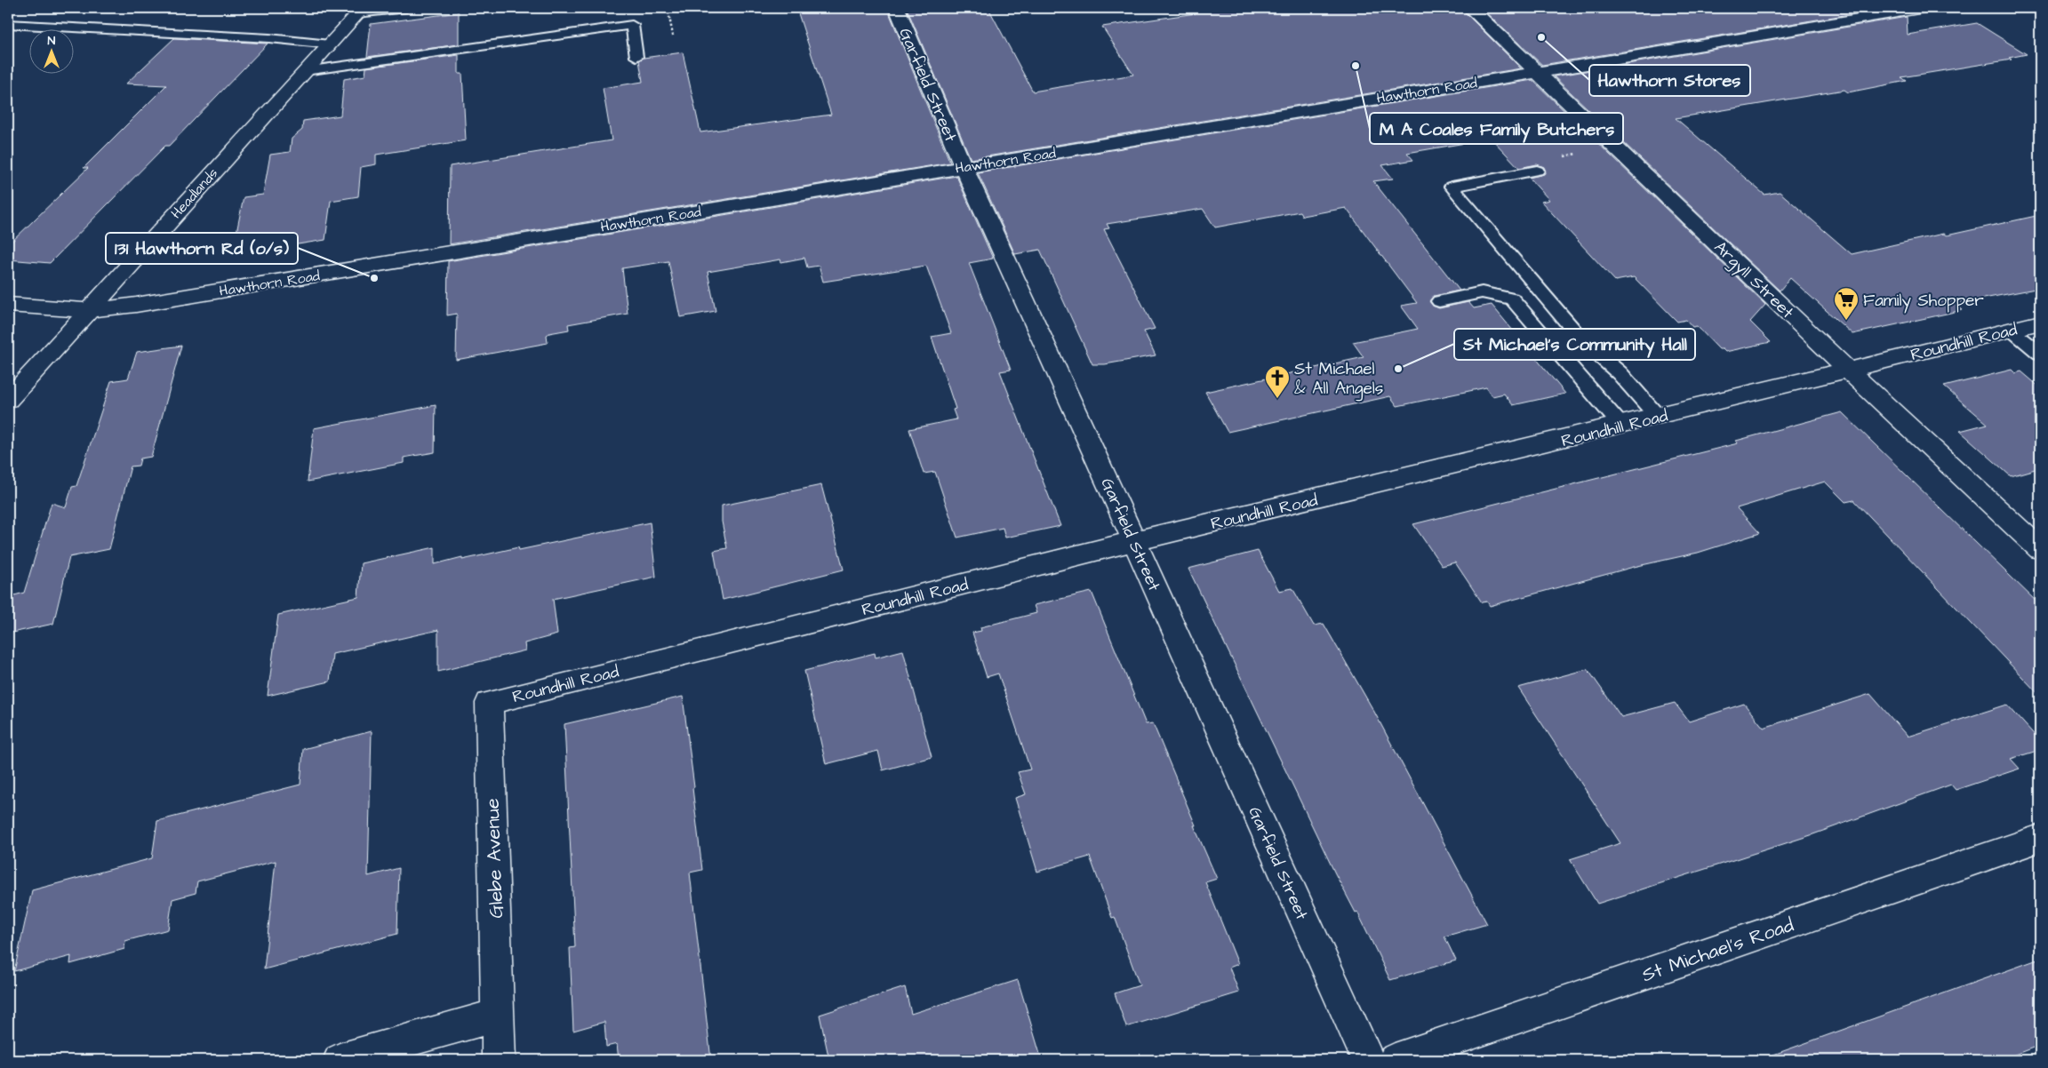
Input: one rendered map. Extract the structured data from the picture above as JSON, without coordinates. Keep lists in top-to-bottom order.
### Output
{
  "streets": {
    "street": [
      "Garfield Street",
      "Hawthorn Road",
      "Headlands",
      "Argyll Street",
      "Roundhill Road",
      "Glebe Avenue",
      "St Michael's Road"
    ]
  },
  "crossings": [
    ["Garfield Street", "Hawthorn Road"],
    ["Garfield Street", "Roundhill Road"],
    ["Hawthorn Road", "Headlands"],
    ["Hawthorn Road", "Argyll Street"],
    ["Argyll Street", "Roundhill Road"],
    ["Roundhill Road", "Glebe Avenue"]
  ],
  "places": {
    "other": [
      "Hawthorn Stores",
      "M A Coales Family Butchers",
      "131 Hawthorn Rd (o/s)",
      "St Michael's Community Hall"
    ],
    "supermarket": ["Family Shopper"],
    "church": ["St Michael & All Angels"]
  },
  "north": "top"
}
